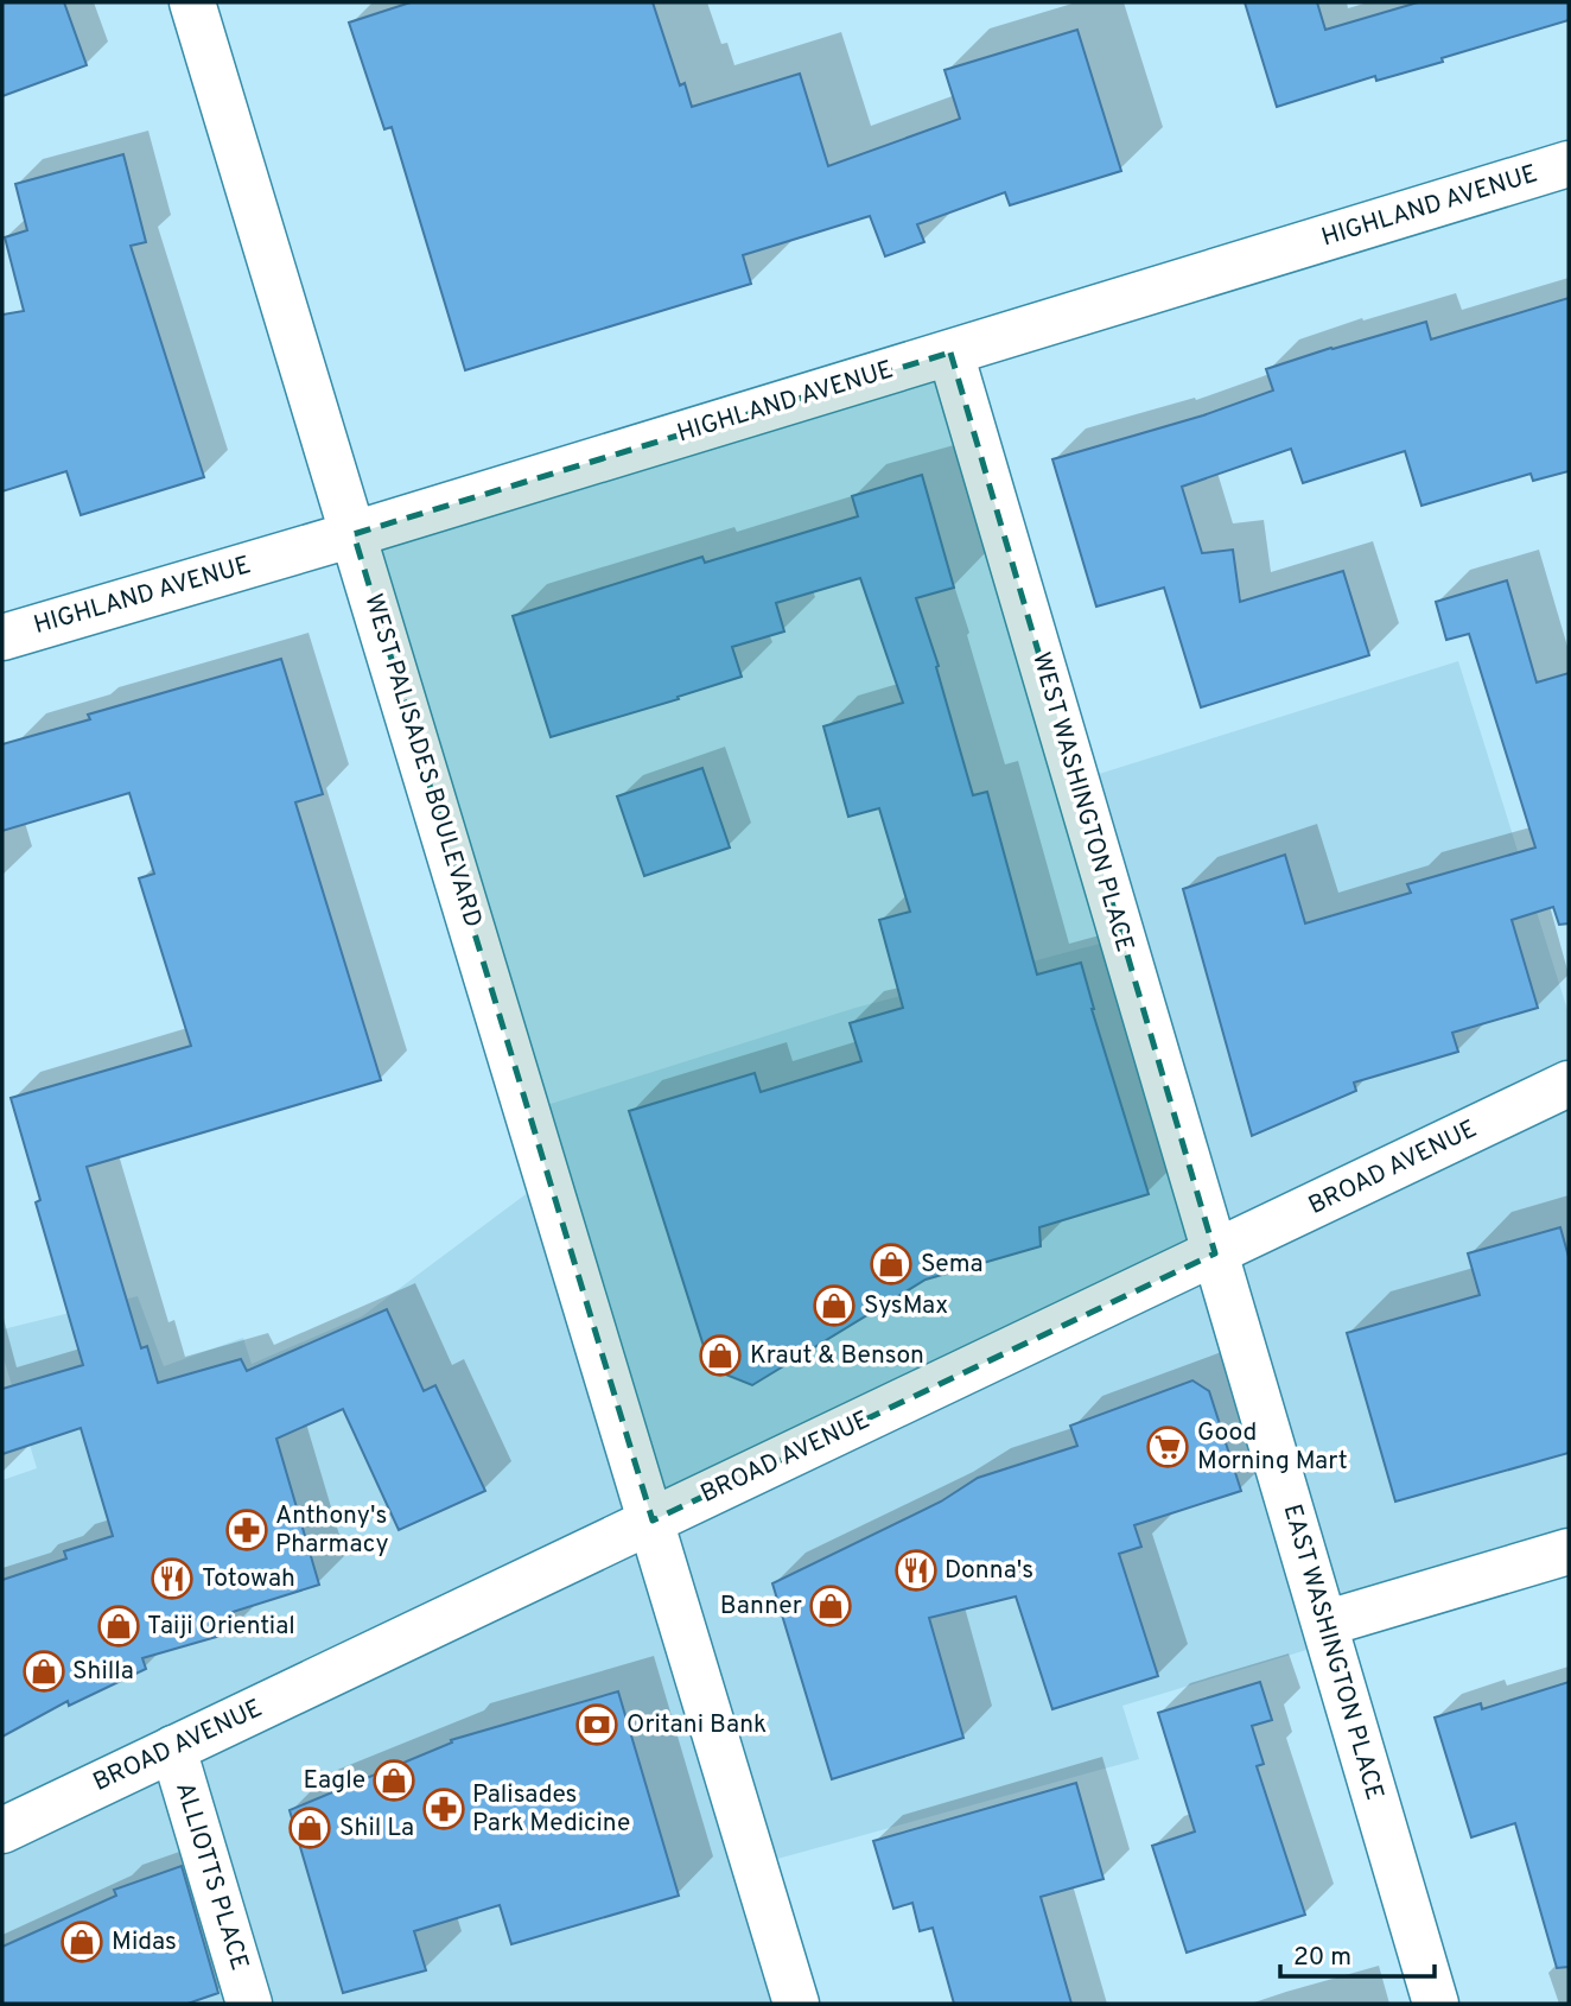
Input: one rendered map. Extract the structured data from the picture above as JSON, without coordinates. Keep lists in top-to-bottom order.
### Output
{
  "streets": {
    "street": [
      "HIGHLAND AVENUE",
      "WEST PALISADES BOULEVARD",
      "WEST WASHINGTON PLACE",
      "BROAD AVENUE",
      "EAST WASHINGTON PLACE",
      "ALLIOTTS PLACE"
    ]
  },
  "crossings": [
    ["HIGHLAND AVENUE", "WEST PALISADES BOULEVARD"],
    ["HIGHLAND AVENUE", "WEST WASHINGTON PLACE"],
    ["WEST PALISADES BOULEVARD", "BROAD AVENUE"],
    ["WEST WASHINGTON PLACE", "BROAD AVENUE"],
    ["WEST WASHINGTON PLACE", "EAST WASHINGTON PLACE"],
    ["BROAD AVENUE", "EAST WASHINGTON PLACE"],
    ["BROAD AVENUE", "ALLIOTTS PLACE"]
  ],
  "places": {
    "shop": [
      "Sema",
      "SysMax",
      "Kraut & Benson",
      "Banner",
      "Taiji Oriential",
      "Shilla",
      "Eagle",
      "Shil La",
      "Midas"
    ],
    "supermarket": ["Good Morning Mart"],
    "pharmacy": ["Anthony's Pharmacy", "Palisades Park Medicine"],
    "restaurant": ["Donna's", "Totowah"],
    "bank": ["Oritani Bank"]
  },
  "scale_bar": "20 m"
}
